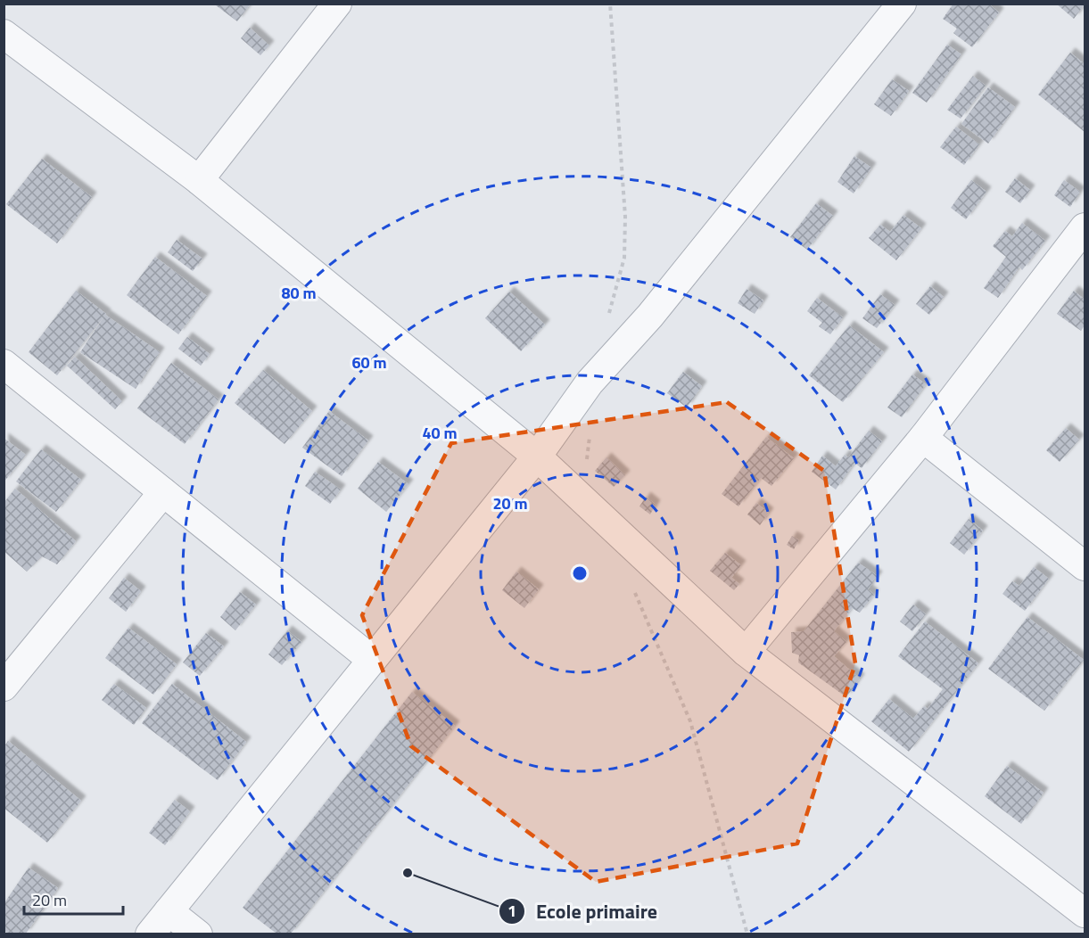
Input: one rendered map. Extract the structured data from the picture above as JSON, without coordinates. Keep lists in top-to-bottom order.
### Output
{
  "places": ["Ecole primaire"],
  "scale_bar": "20 m",
  "rings": [
    "80 m",
    "60 m",
    "40 m",
    "20 m"
  ]
}
